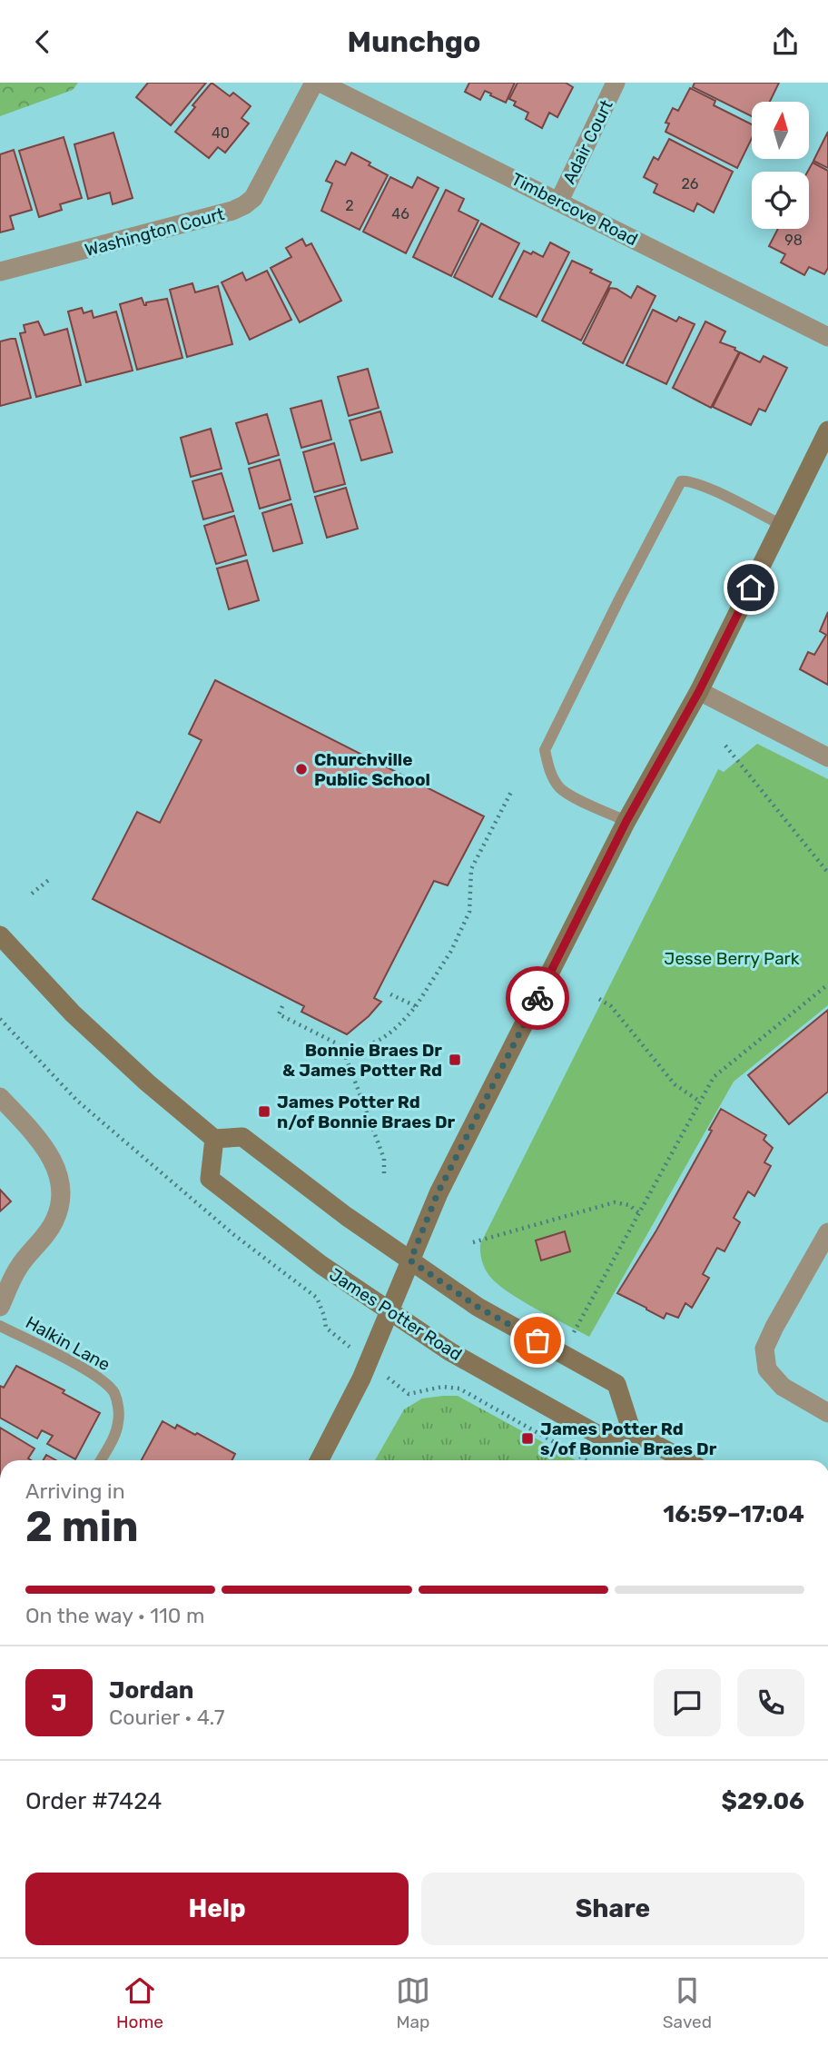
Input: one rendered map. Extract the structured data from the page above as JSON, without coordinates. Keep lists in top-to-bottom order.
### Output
{
  "streets": {
    "main road": ["James Potter Road"],
    "street": ["Adair Court", "Timbercove Road", "Washington Court"],
    "lane": ["Halkin Lane"]
  },
  "crossings": [
    ["Adair Court", "Timbercove Road"]
  ],
  "parks": ["Jesse Berry Park"],
  "places": {
    "other": ["Churchville Public School"],
    "transit": ["Bonnie Braes Dr & James Potter Rd", "James Potter Rd n/of Bonnie Braes Dr", "James Potter Rd s/of Bonnie Braes Dr"]
  },
  "house_numbers": [
    "40",
    "26",
    "2",
    "46",
    "98"
  ],
  "north": "top",
  "page": {
    "header": "Munchgo",
    "heading": ["2 min", "Arriving in", "16:59–17:04"],
    "panel": [
      "Jordan",
      "Courier · 4.7",
      "Order #7424",
      "$29.06"
    ],
    "bar": "On the way · 110 m",
    "round": "J",
    "buttons": ["Help", "Share"],
    "tabs": ["Home", "Map", "Saved"]
  }
}
